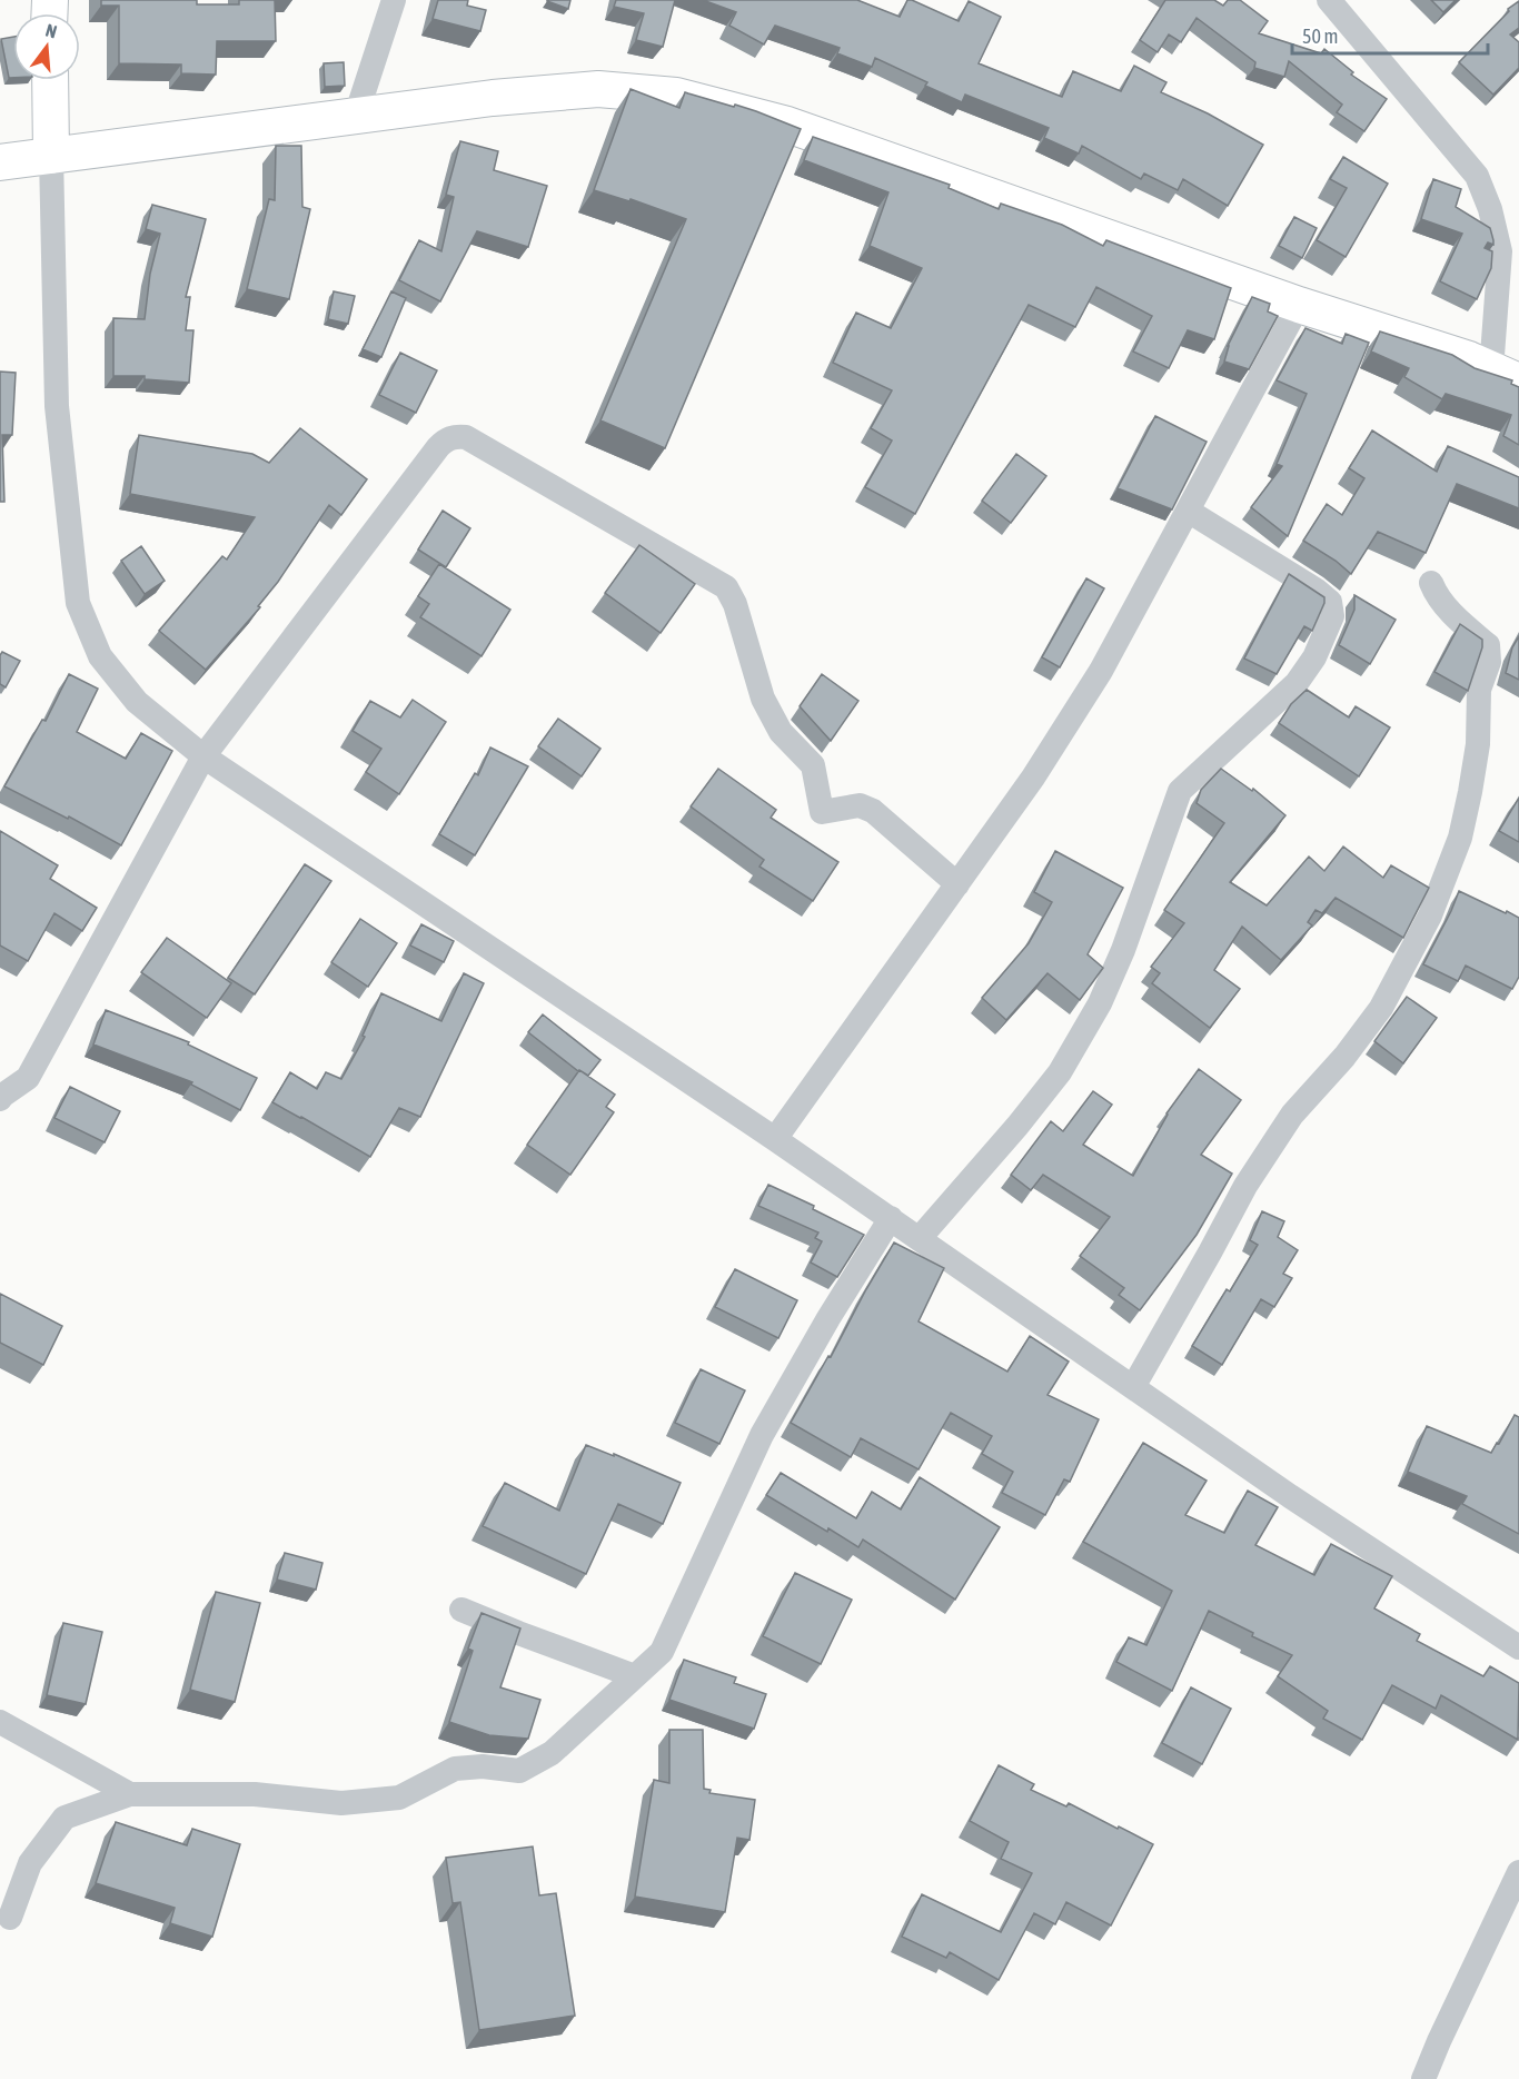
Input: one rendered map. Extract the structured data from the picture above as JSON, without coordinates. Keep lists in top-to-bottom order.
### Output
{
  "scale_bar": "50 m",
  "north": "top"
}
